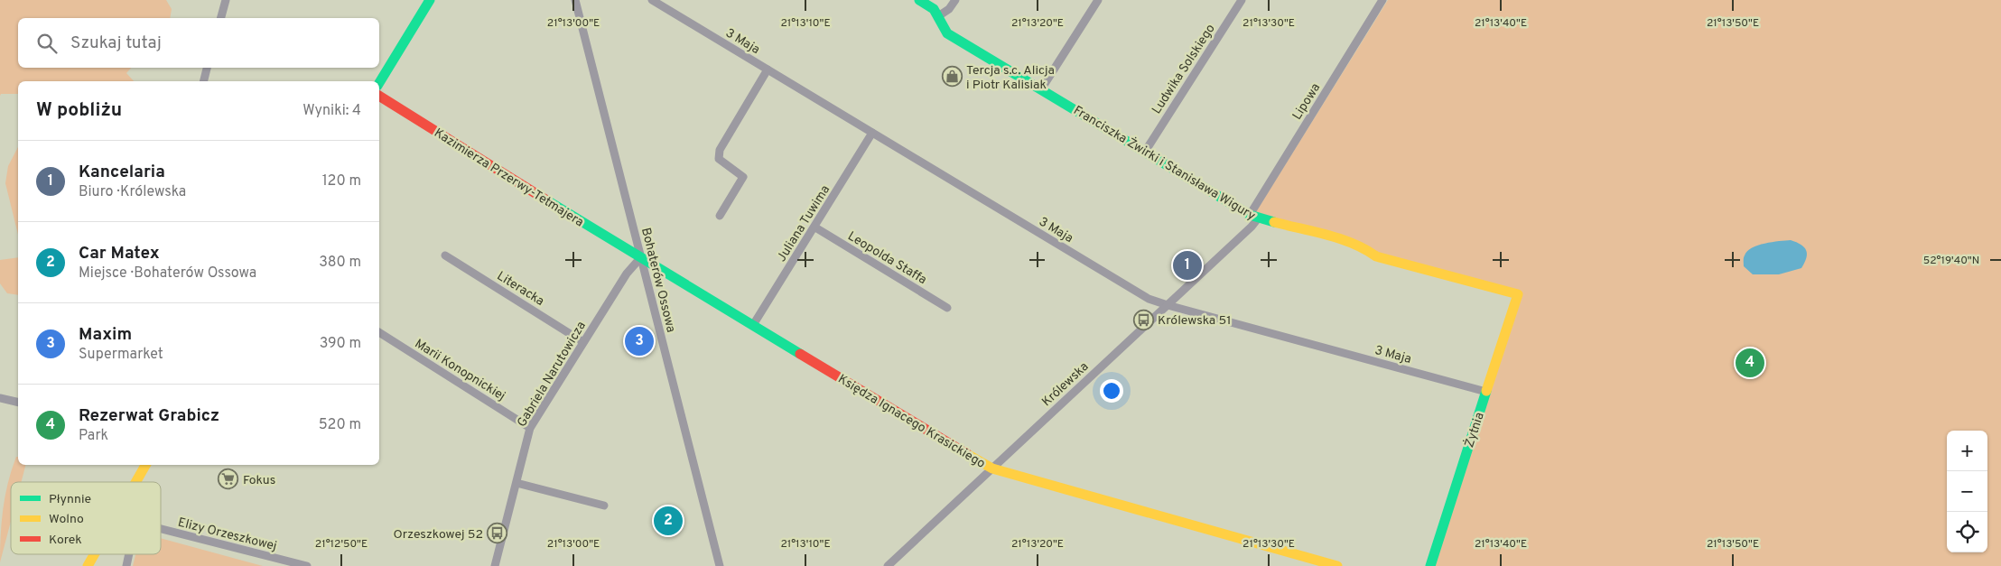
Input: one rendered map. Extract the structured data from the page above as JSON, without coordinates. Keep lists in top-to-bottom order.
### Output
{
  "streets": {
    "street": [
      "3 Maja",
      "Ludwika Solskiego",
      "Lipowa",
      "Franciszka Żwirki i Stanisława Wigury",
      "Kazimierza Przerwy-Tetmajera",
      "Juliana Tuwima",
      "Leopolda Staffa",
      "Bohaterów Ossowa",
      "Literacka",
      "Marii Konopnickiej",
      "Gabriela Narutowicza",
      "Królewska",
      "Księdza Ignacego Krasickiego",
      "Żytnia",
      "Elizy Orzeszkowej"
    ]
  },
  "crossings": [
    ["3 Maja", "Juliana Tuwima"],
    ["3 Maja", "Królewska"],
    ["3 Maja", "Żytnia"],
    ["Ludwika Solskiego", "Franciszka Żwirki i Stanisława Wigury"],
    ["Lipowa", "Franciszka Żwirki i Stanisława Wigury"],
    ["Lipowa", "Królewska"],
    ["Franciszka Żwirki i Stanisława Wigury", "Królewska"],
    ["Franciszka Żwirki i Stanisława Wigury", "Żytnia"],
    ["Kazimierza Przerwy-Tetmajera", "Bohaterów Ossowa"],
    ["Kazimierza Przerwy-Tetmajera", "Gabriela Narutowicza"],
    ["Kazimierza Przerwy-Tetmajera", "Księdza Ignacego Krasickiego"],
    ["Juliana Tuwima", "Leopolda Staffa"],
    ["Juliana Tuwima", "Księdza Ignacego Krasickiego"],
    ["Bohaterów Ossowa", "Gabriela Narutowicza"],
    ["Bohaterów Ossowa", "Księdza Ignacego Krasickiego"],
    ["Literacka", "Gabriela Narutowicza"],
    ["Marii Konopnickiej", "Gabriela Narutowicza"],
    ["Gabriela Narutowicza", "Księdza Ignacego Krasickiego"],
    ["Królewska", "Księdza Ignacego Krasickiego"]
  ],
  "places": {
    "shop": ["Tercja s.c. Alicja i Piotr Kalisiak"],
    "bus stop": ["Królewska 51", "Orzeszkowej 52"],
    "supermarket": ["Fokus"]
  },
  "legend": ["Płynnie", "Wolno", "Korek"],
  "page": {
    "search": "Szukaj tutaj",
    "heading": ["W pobliżu", "Wyniki: 4"],
    "list": [
      {
        "mark": "1",
        "name": "Kancelaria",
        "note": "Biuro · Królewska",
        "value": "120 m"
      },
      {
        "mark": "2",
        "name": "Car Matex",
        "note": "Miejsce · Bohaterów Ossowa",
        "value": "380 m"
      },
      {
        "mark": "3",
        "name": "Maxim",
        "note": "Supermarket",
        "value": "390 m"
      },
      {
        "mark": "4",
        "name": "Rezerwat Grabicz",
        "note": "Park",
        "value": "520 m"
      }
    ],
    "pins": [
      "1",
      "3",
      "4",
      "2"
    ],
    "map_buttons": ["+", "−"]
  },
  "coordinates": [
    "21°13'00\"E",
    "21°13'10\"E",
    "21°13'20\"E",
    "21°13'30\"E",
    "21°13'40\"E",
    "21°13'50\"E",
    "52°19'40\"N",
    "21°12'50\"E"
  ]
}
